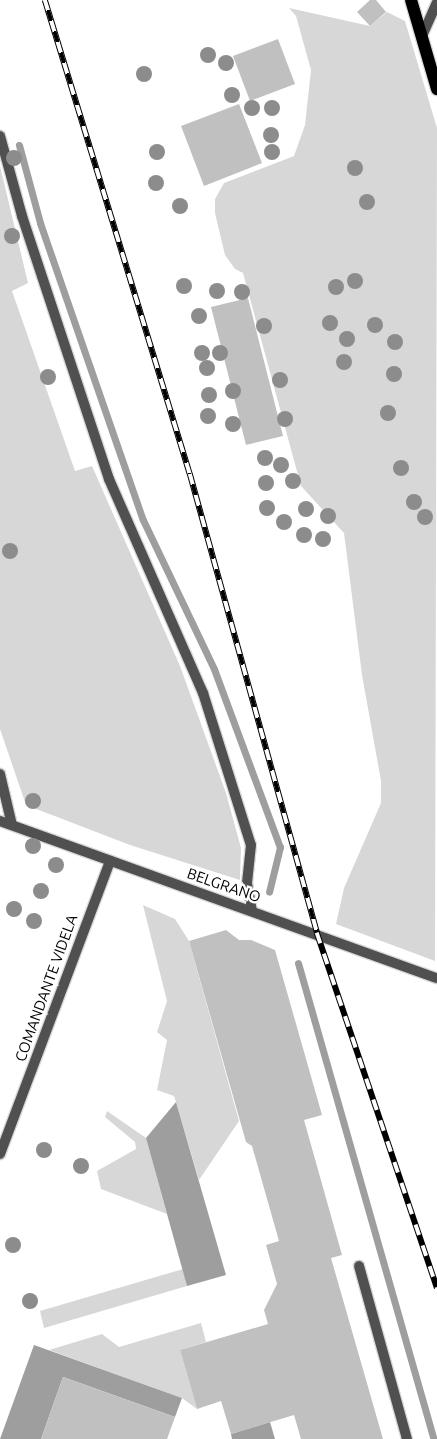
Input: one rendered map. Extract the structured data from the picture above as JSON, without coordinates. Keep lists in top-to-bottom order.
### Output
{
  "streets": {
    "street": ["BELGRANO", "COMANDANTE VIDELA"]
  },
  "crossings": [
    ["BELGRANO", "COMANDANTE VIDELA"]
  ]
}
